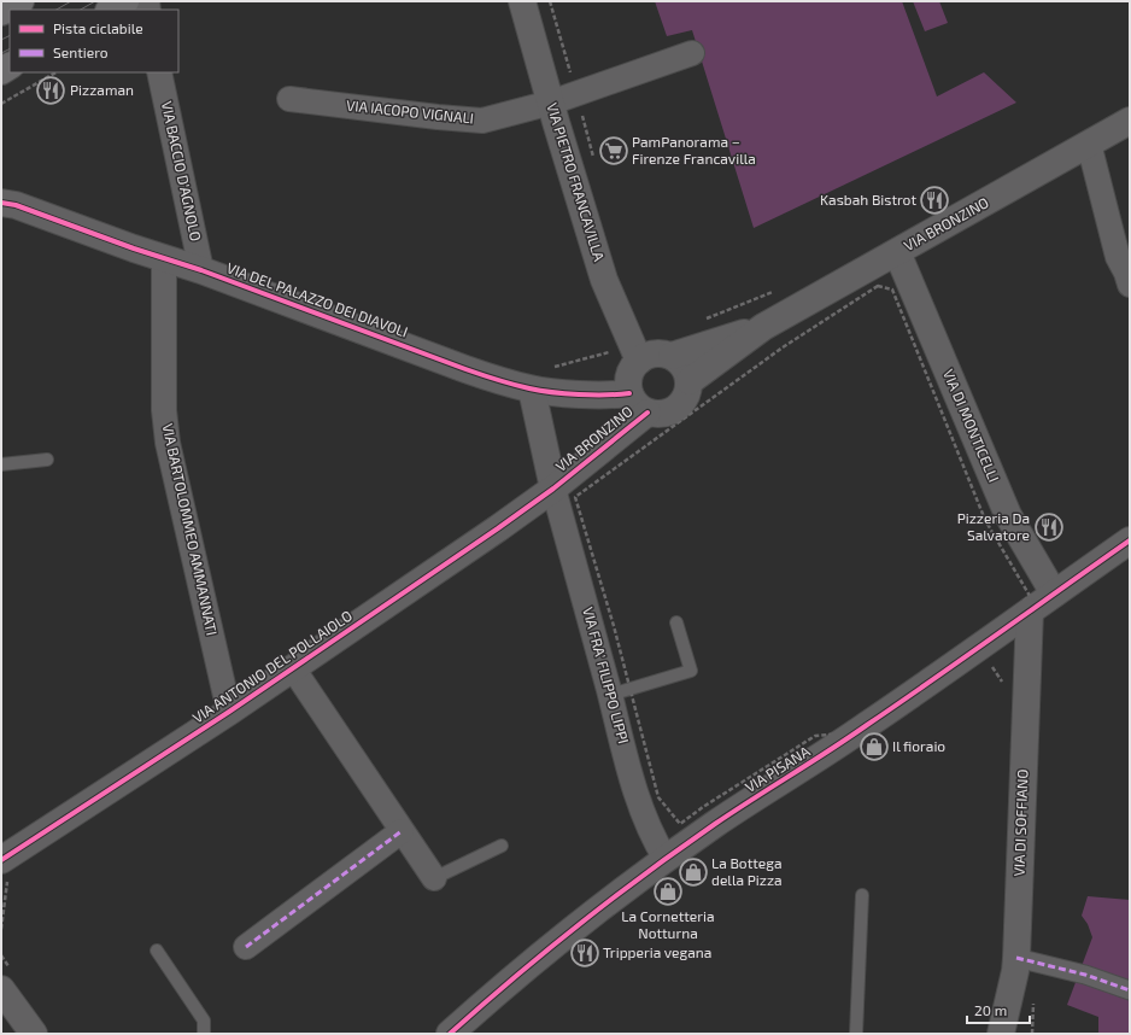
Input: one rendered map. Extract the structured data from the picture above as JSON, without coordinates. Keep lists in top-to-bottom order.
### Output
{
  "streets": {
    "street": [
      "VIA IACOPO VIGNALI",
      "VIA BACCIO D'AGNOLO",
      "VIA PIETRO FRANCAVILLA",
      "VIA BRONZINO",
      "VIA DEL PALAZZO DEI DIAVOLI",
      "VIA DI MONTICELLI",
      "VIA BARTOLOMMEO AMMANNATI",
      "VIA ANTONIO DEL POLLAIOLO",
      "VIA FRA' FILIPPO LIPPI",
      "VIA PISANA",
      "VIA DI SOFFIANO"
    ]
  },
  "crossings": [
    ["VIA IACOPO VIGNALI", "VIA PIETRO FRANCAVILLA"],
    ["VIA BACCIO D'AGNOLO", "VIA DEL PALAZZO DEI DIAVOLI"],
    ["VIA PIETRO FRANCAVILLA", "VIA BRONZINO"],
    ["VIA PIETRO FRANCAVILLA", "VIA DEL PALAZZO DEI DIAVOLI"],
    ["VIA BRONZINO", "VIA DEL PALAZZO DEI DIAVOLI"],
    ["VIA BRONZINO", "VIA DI MONTICELLI"],
    ["VIA BRONZINO", "VIA ANTONIO DEL POLLAIOLO"],
    ["VIA BRONZINO", "VIA FRA' FILIPPO LIPPI"],
    ["VIA DEL PALAZZO DEI DIAVOLI", "VIA BARTOLOMMEO AMMANNATI"],
    ["VIA DI MONTICELLI", "VIA PISANA"],
    ["VIA BARTOLOMMEO AMMANNATI", "VIA ANTONIO DEL POLLAIOLO"],
    ["VIA ANTONIO DEL POLLAIOLO", "VIA FRA' FILIPPO LIPPI"],
    ["VIA FRA' FILIPPO LIPPI", "VIA PISANA"],
    ["VIA PISANA", "VIA DI SOFFIANO"]
  ],
  "places": {
    "restaurant": [
      "Pizzaman",
      "Kasbah Bistrot",
      "Pizzeria Da Salvatore",
      "Tripperia vegana"
    ],
    "supermarket": ["PamPanorama – Firenze Francavilla"],
    "shop": ["Il fioraio", "La Bottega della Pizza", "La Cornetteria Notturna"]
  },
  "legend": ["Pista ciclabile", "Sentiero"],
  "scale_bar": "20 m"
}
